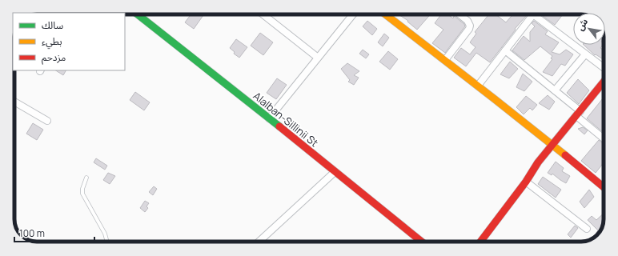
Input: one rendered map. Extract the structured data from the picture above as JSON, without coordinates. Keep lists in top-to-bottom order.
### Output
{
  "streets": {
    "street": ["Alalban-Sillinii St"]
  },
  "legend": ["سالك", "بطيء", "مزدحم"],
  "scale_bar": "100 m",
  "north": "top left"
}
